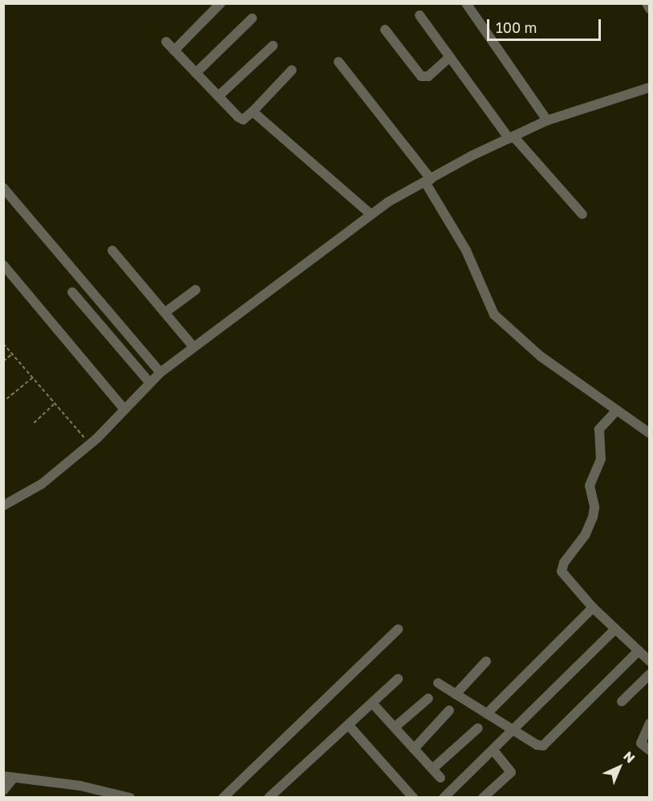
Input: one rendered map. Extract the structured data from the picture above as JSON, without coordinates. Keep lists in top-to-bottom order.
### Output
{
  "scale_bar": "100 m",
  "north": "top right"
}
